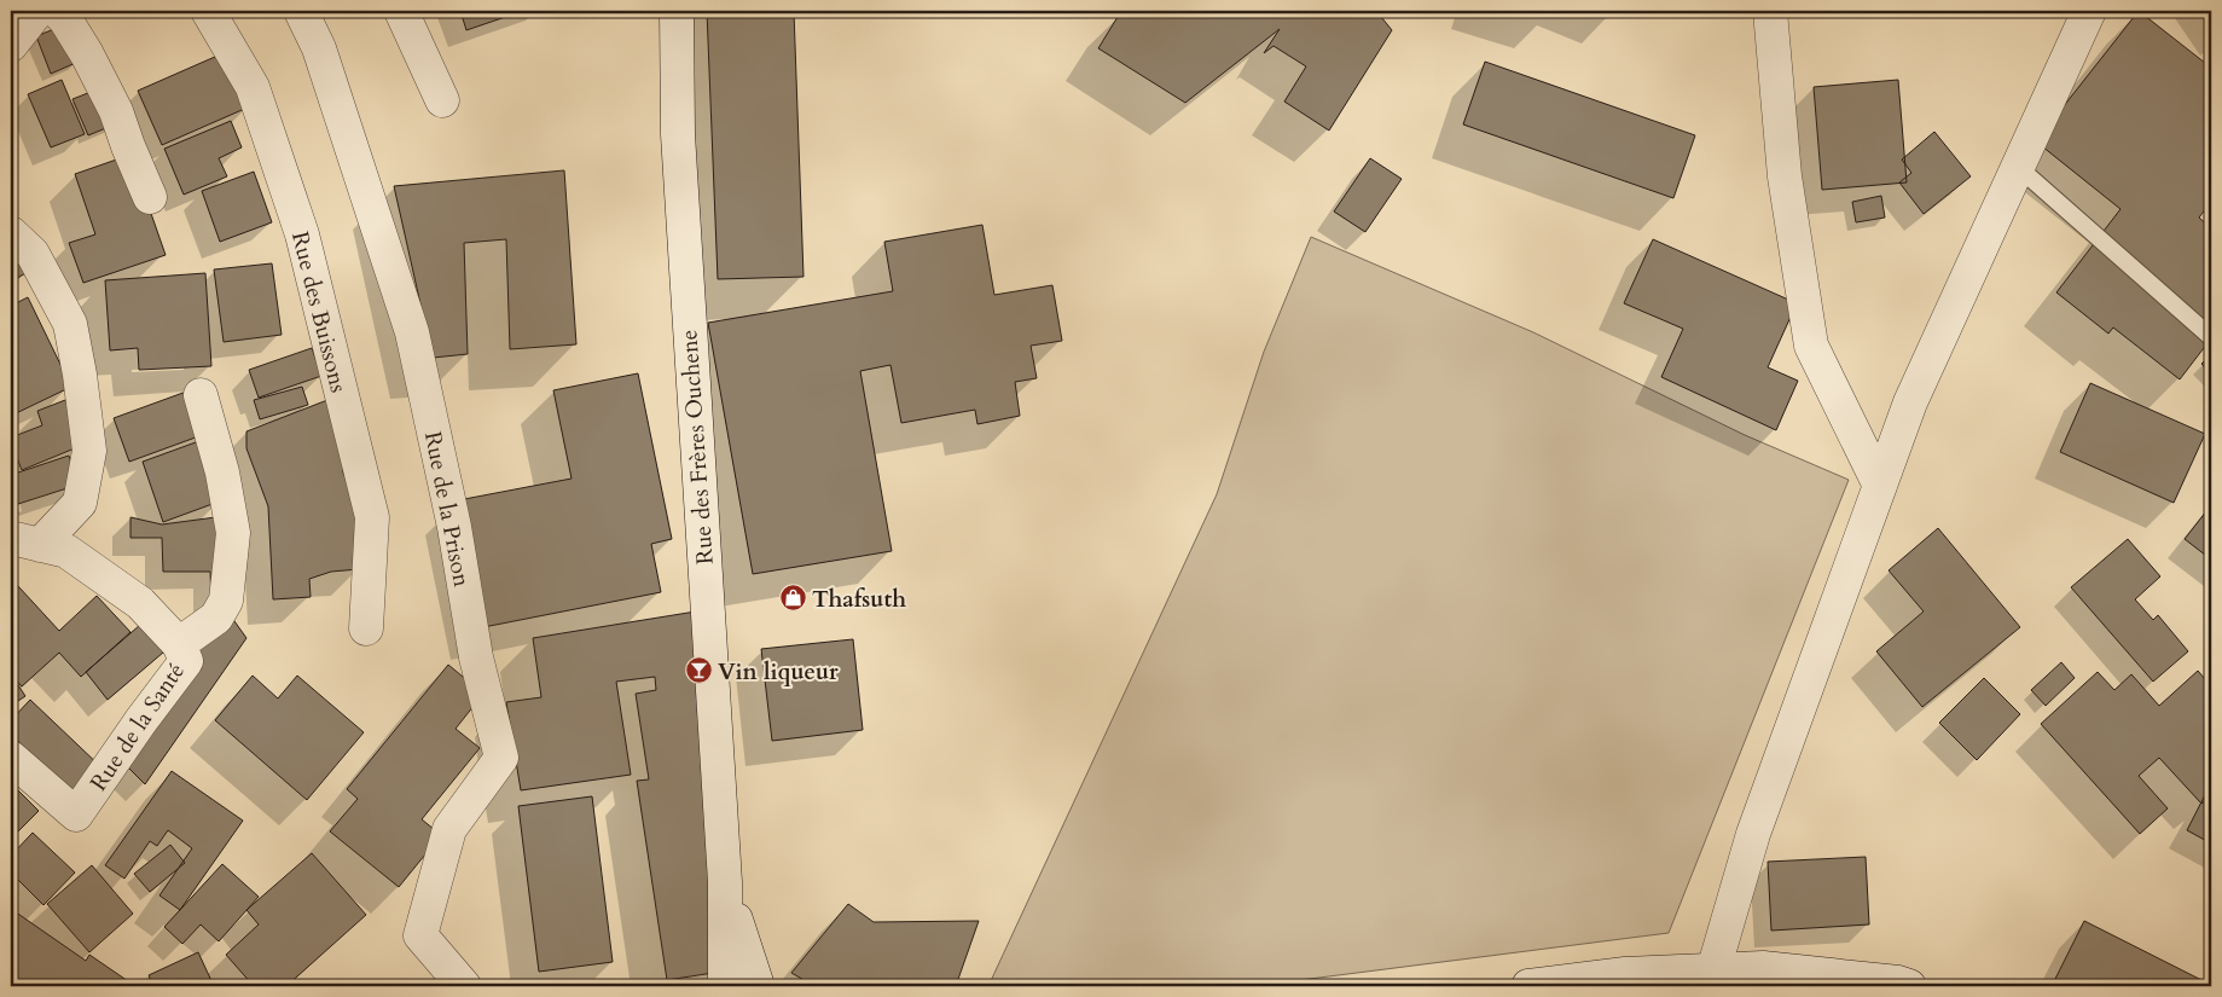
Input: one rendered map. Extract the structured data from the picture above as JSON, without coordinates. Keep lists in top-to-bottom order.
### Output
{
  "streets": {
    "street": [
      "Rue des Buissons",
      "Rue des Frères Ouchene",
      "Rue de la Prison",
      "Rue de la Santé"
    ]
  },
  "places": {
    "shop": ["Thafsuth"],
    "bar": ["Vin liqueur"]
  }
}
